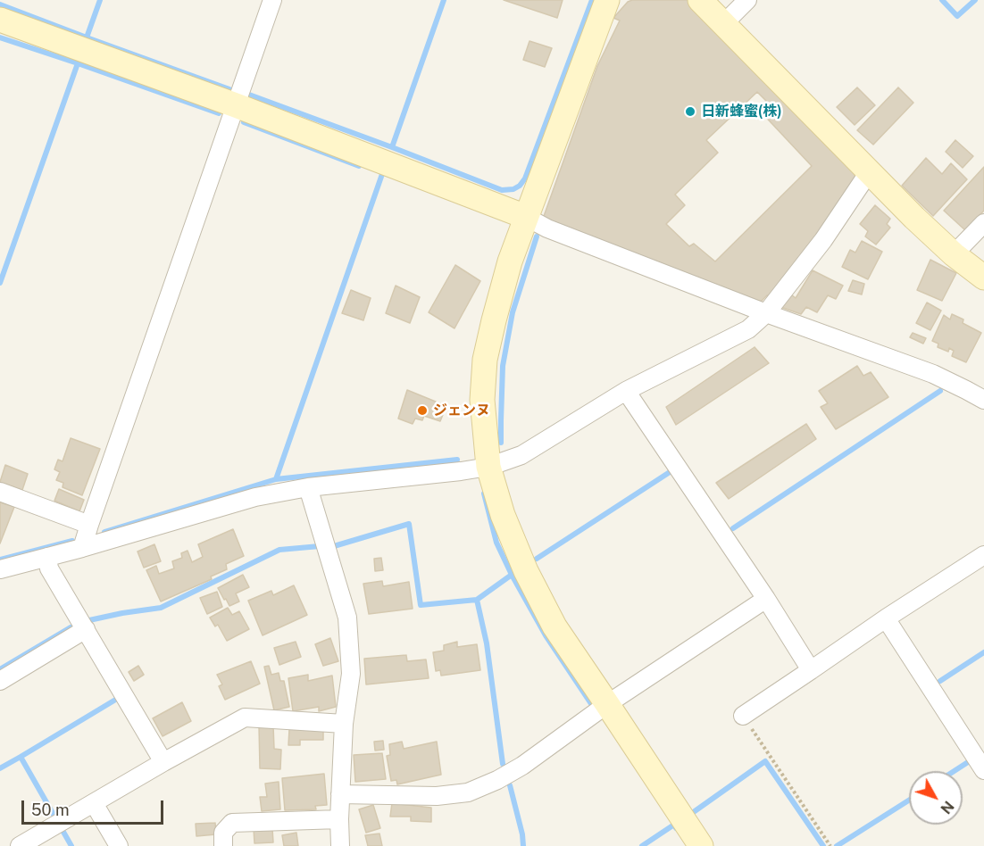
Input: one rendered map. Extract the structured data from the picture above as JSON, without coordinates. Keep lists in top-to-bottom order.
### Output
{
  "places": ["日新蜂蜜(株)", "ジェンヌ"],
  "scale_bar": "50 m",
  "north": "bottom right"
}
